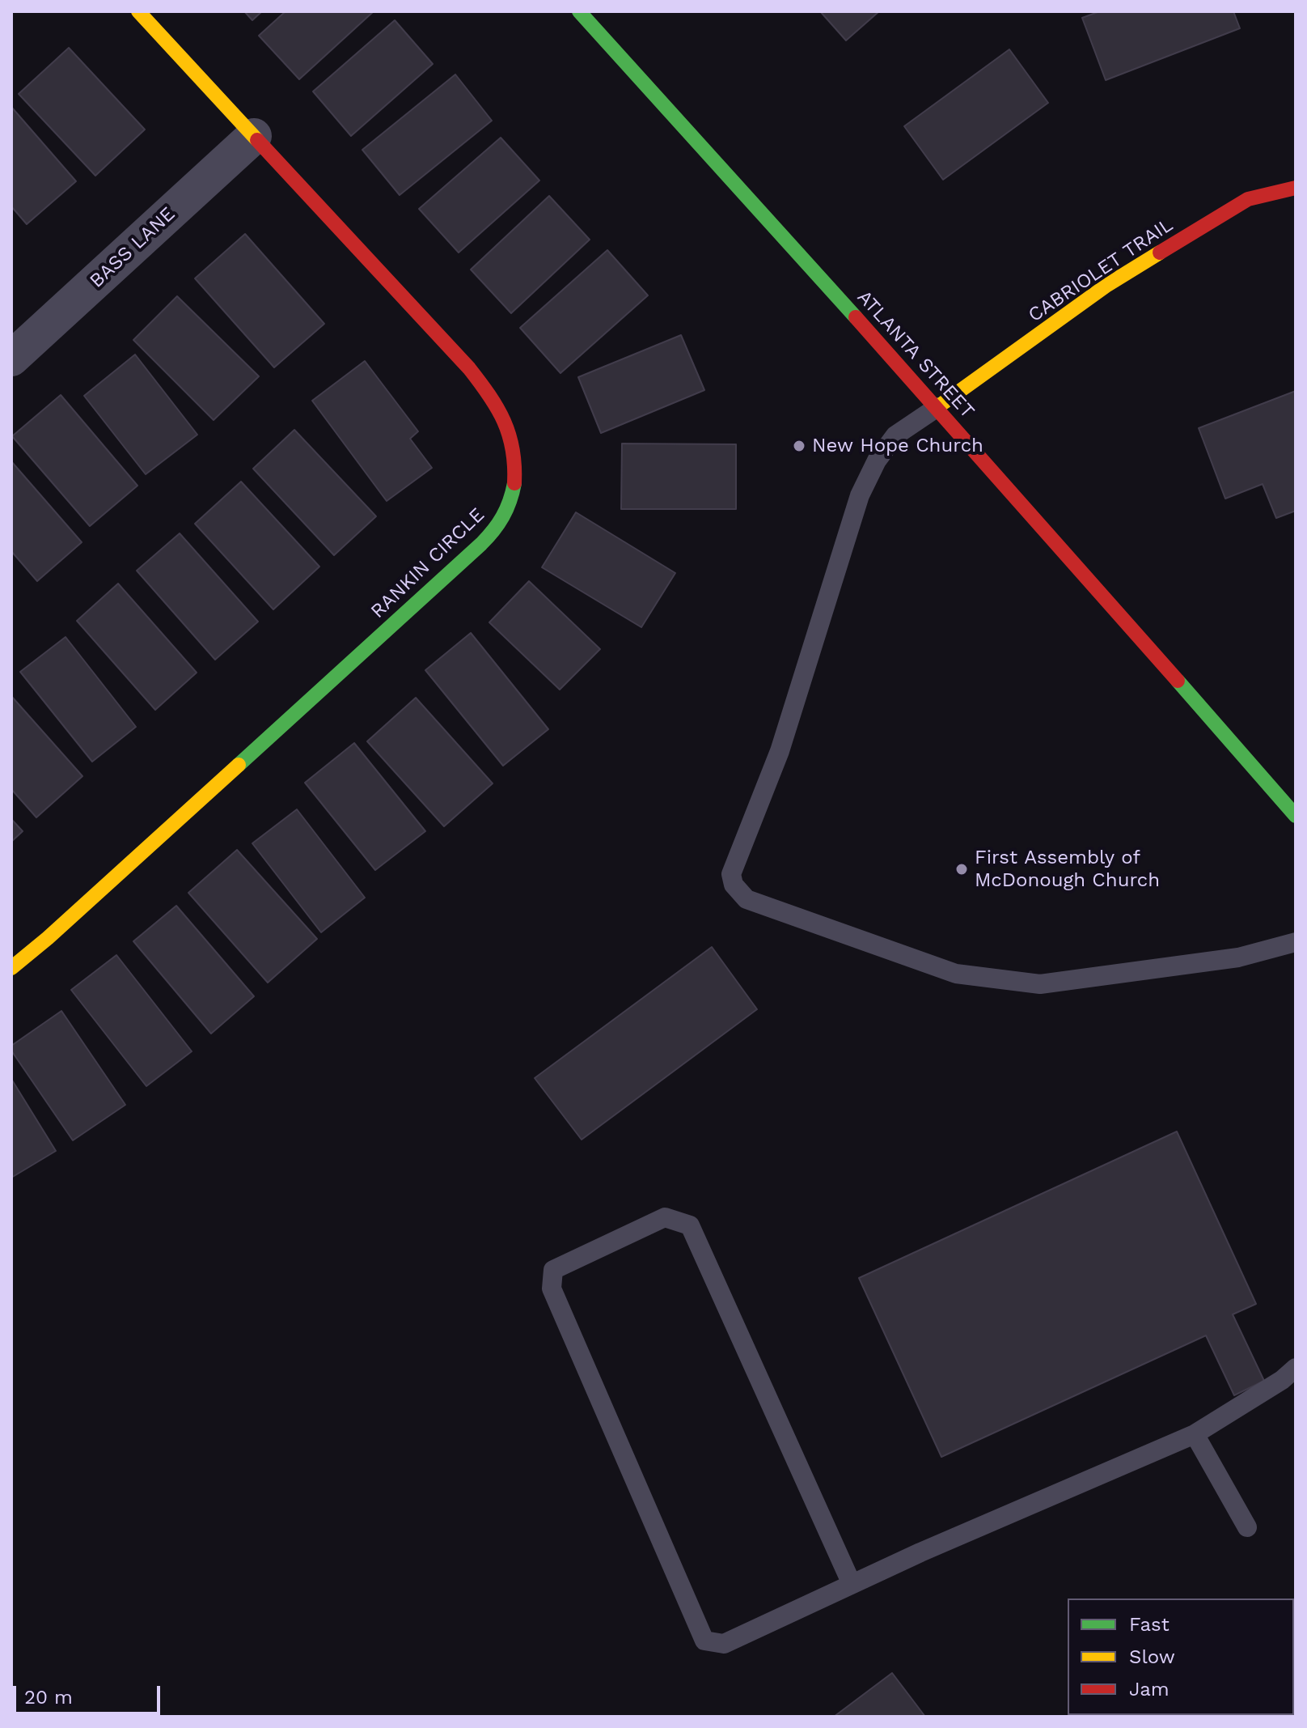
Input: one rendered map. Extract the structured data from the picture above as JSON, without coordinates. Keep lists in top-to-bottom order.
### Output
{
  "streets": {
    "street": [
      "BASS LANE",
      "CABRIOLET TRAIL",
      "ATLANTA STREET",
      "RANKIN CIRCLE"
    ]
  },
  "crossings": [
    ["BASS LANE", "RANKIN CIRCLE"],
    ["CABRIOLET TRAIL", "ATLANTA STREET"]
  ],
  "places": ["New Hope Church", "First Assembly of McDonough Church"],
  "legend": ["Fast", "Slow", "Jam"],
  "scale_bar": "20 m"
}
